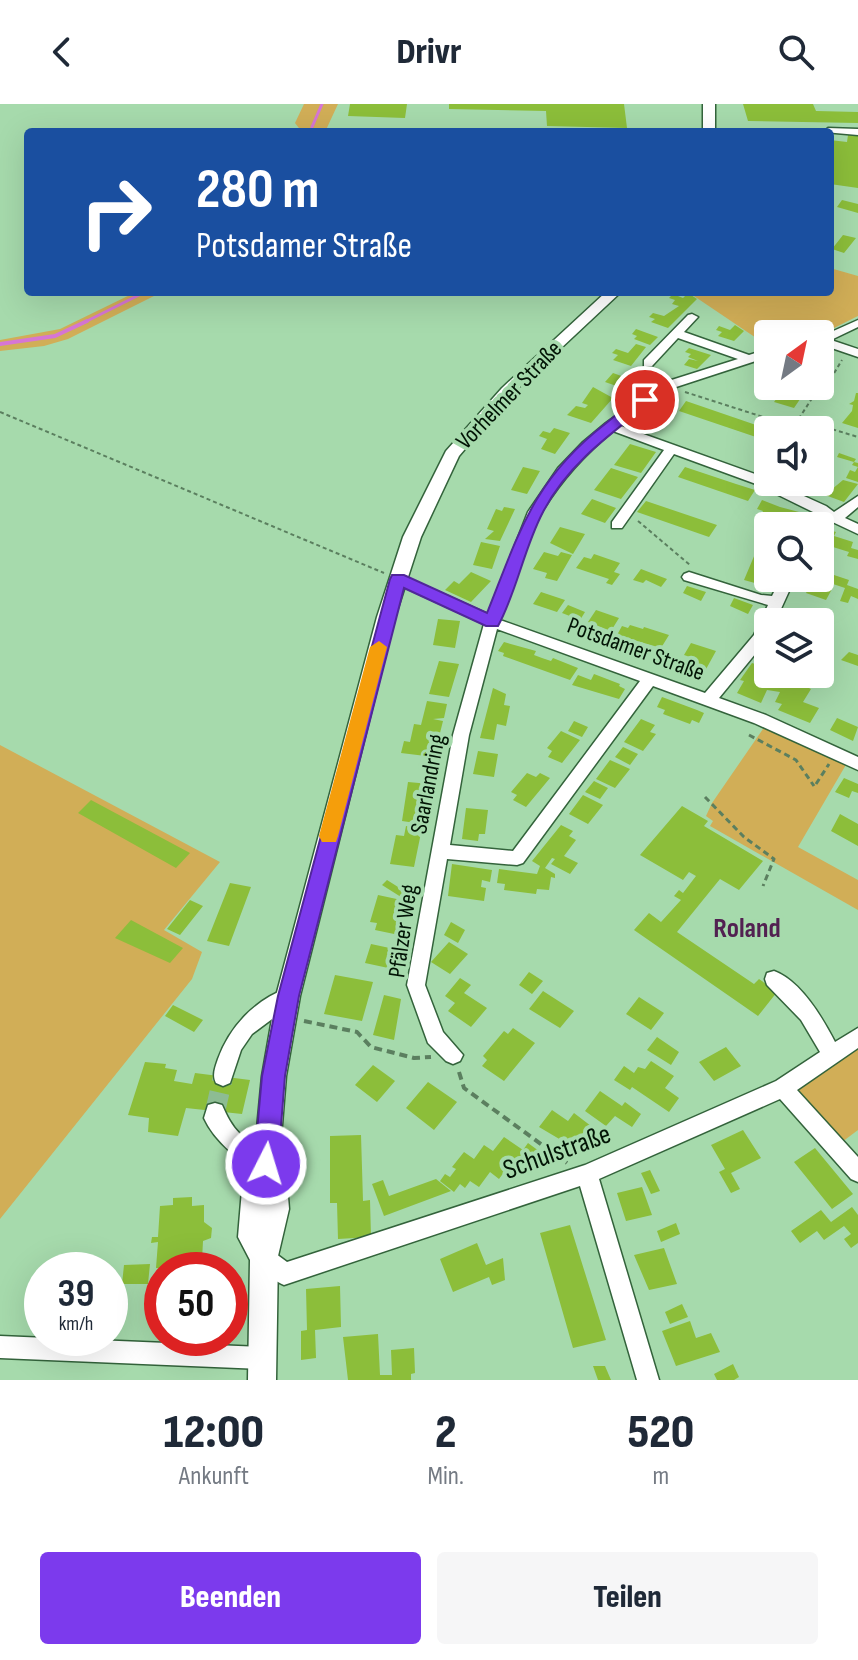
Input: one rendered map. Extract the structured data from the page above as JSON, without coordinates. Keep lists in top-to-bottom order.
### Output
{
  "streets": {
    "main road": ["Vorhelmer Straße"],
    "street": [
      "Potsdamer Straße",
      "Saarlandring",
      "Pfälzer Weg",
      "Schulstraße"
    ]
  },
  "crossings": [
    ["Vorhelmer Straße", "Potsdamer Straße"],
    ["Vorhelmer Straße", "Schulstraße"],
    ["Potsdamer Straße", "Saarlandring"],
    ["Saarlandring", "Pfälzer Weg"]
  ],
  "districts": ["Roland"],
  "north": "top right",
  "page": {
    "header": "Drivr",
    "turn": ["280 m", "Potsdamer Straße"],
    "speed": "39 km/h",
    "limit": "50",
    "eta": [
      "12:00",
      "Ankunft",
      "2",
      "Min.",
      "520",
      "m"
    ],
    "buttons": ["Beenden", "Teilen"]
  }
}
